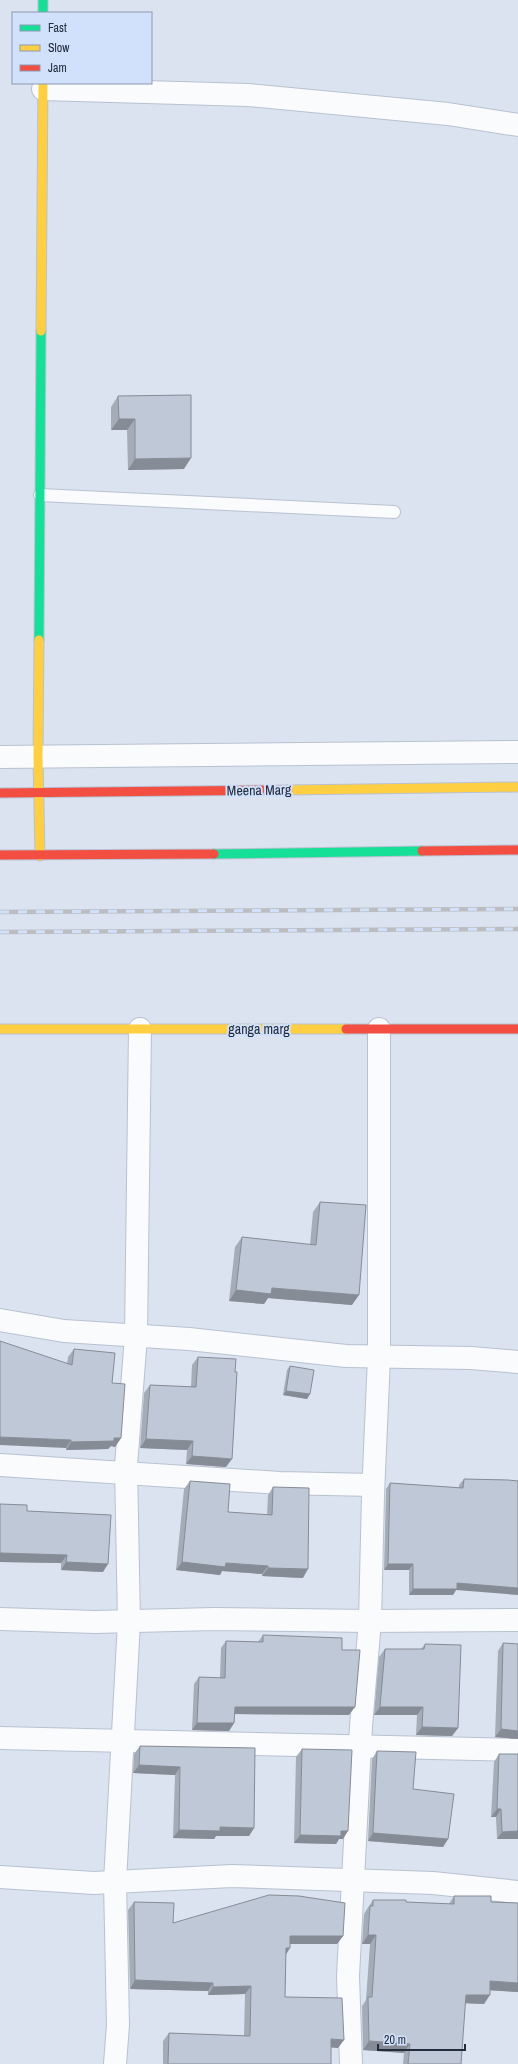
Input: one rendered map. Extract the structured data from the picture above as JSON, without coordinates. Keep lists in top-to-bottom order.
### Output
{
  "streets": {
    "street": ["Meena Marg", "ganga marg"]
  },
  "legend": ["Fast", "Slow", "Jam"],
  "scale_bar": "20 m"
}
